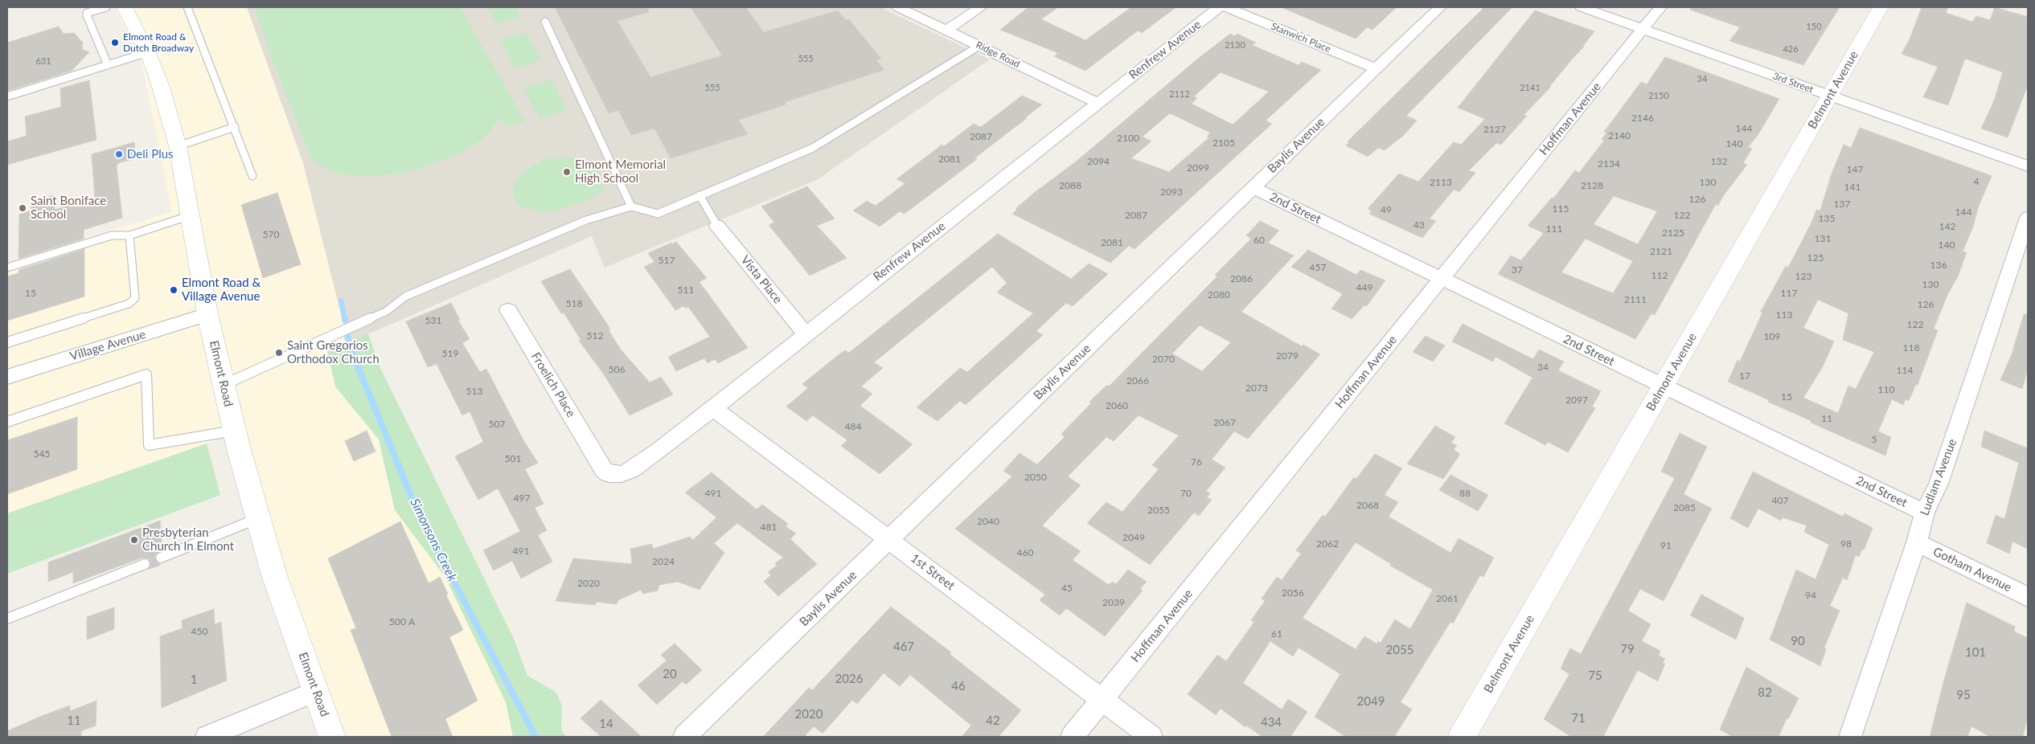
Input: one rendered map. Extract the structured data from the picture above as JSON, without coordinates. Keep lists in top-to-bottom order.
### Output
{
  "streets": {
    "street": [
      "Stanwich Place",
      "Renfrew Avenue",
      "Ridge Road",
      "3rd Street",
      "Belmont Avenue",
      "Hoffman Avenue",
      "Baylis Avenue",
      "2nd Street",
      "Vista Place",
      "Village Avenue",
      "Elmont Road",
      "Froelich Place",
      "Ludlam Avenue",
      "Gotham Avenue",
      "1st Street"
    ]
  },
  "crossings": [
    ["Stanwich Place", "Baylis Avenue"],
    ["Renfrew Avenue", "Ridge Road"],
    ["Renfrew Avenue", "Vista Place"],
    ["Renfrew Avenue", "Froelich Place"],
    ["Renfrew Avenue", "1st Street"],
    ["3rd Street", "Belmont Avenue"],
    ["3rd Street", "Hoffman Avenue"],
    ["Belmont Avenue", "2nd Street"],
    ["Hoffman Avenue", "2nd Street"],
    ["Hoffman Avenue", "1st Street"],
    ["Baylis Avenue", "2nd Street"],
    ["Baylis Avenue", "1st Street"],
    ["2nd Street", "Ludlam Avenue"],
    ["Village Avenue", "Elmont Road"],
    ["Ludlam Avenue", "Gotham Avenue"]
  ],
  "water": ["Simonsons Creek"],
  "places": [
    "Elmont Road & Dutch Broadway",
    "Deli Plus",
    "Elmont Memorial High School",
    "Saint Boniface School",
    "Elmont Road & Village Avenue",
    "Saint Gregorios Orthodox Church",
    "Presbyterian Church In Elmont"
  ],
  "house_numbers": [
    "150",
    "2130",
    "426",
    "555",
    "631",
    "34",
    "555",
    "2141",
    "2112",
    "2150",
    "2146",
    "144",
    "2127",
    "2140",
    "2087",
    "2100",
    "2105",
    "140",
    "2081",
    "2094",
    "132",
    "2134",
    "2099",
    "147",
    "4",
    "2113",
    "130",
    "2088",
    "2128",
    "141",
    "2093",
    "126",
    "137",
    "115",
    "49",
    "144",
    "2087",
    "122",
    "135",
    "43",
    "142",
    "111",
    "2125",
    "570",
    "131",
    "60",
    "2081",
    "140",
    "2121",
    "125",
    "517",
    "136",
    "457",
    "37",
    "112",
    "123",
    "2086",
    "130",
    "449",
    "511",
    "15",
    "117",
    "2080",
    "2111",
    "518",
    "126",
    "113",
    "531",
    "122",
    "512",
    "109",
    "118",
    "519",
    "2079",
    "2070",
    "34",
    "506",
    "114",
    "17",
    "2066",
    "2073",
    "110",
    "513",
    "15",
    "2097",
    "2060",
    "11",
    "2067",
    "507",
    "484",
    "5",
    "545",
    "501",
    "76",
    "2050",
    "491",
    "70",
    "88",
    "497",
    "407",
    "2068",
    "2085",
    "2055",
    "2040",
    "481",
    "2049",
    "2062",
    "98",
    "91",
    "491",
    "460",
    "2024",
    "2020",
    "45",
    "2056",
    "94",
    "2061",
    "2039",
    "500 A",
    "450",
    "61",
    "90",
    "467",
    "79",
    "2055",
    "101",
    "20",
    "75",
    "2026",
    "1",
    "46",
    "82",
    "95",
    "2049",
    "2020",
    "71",
    "11",
    "42",
    "434",
    "14"
  ]
}
